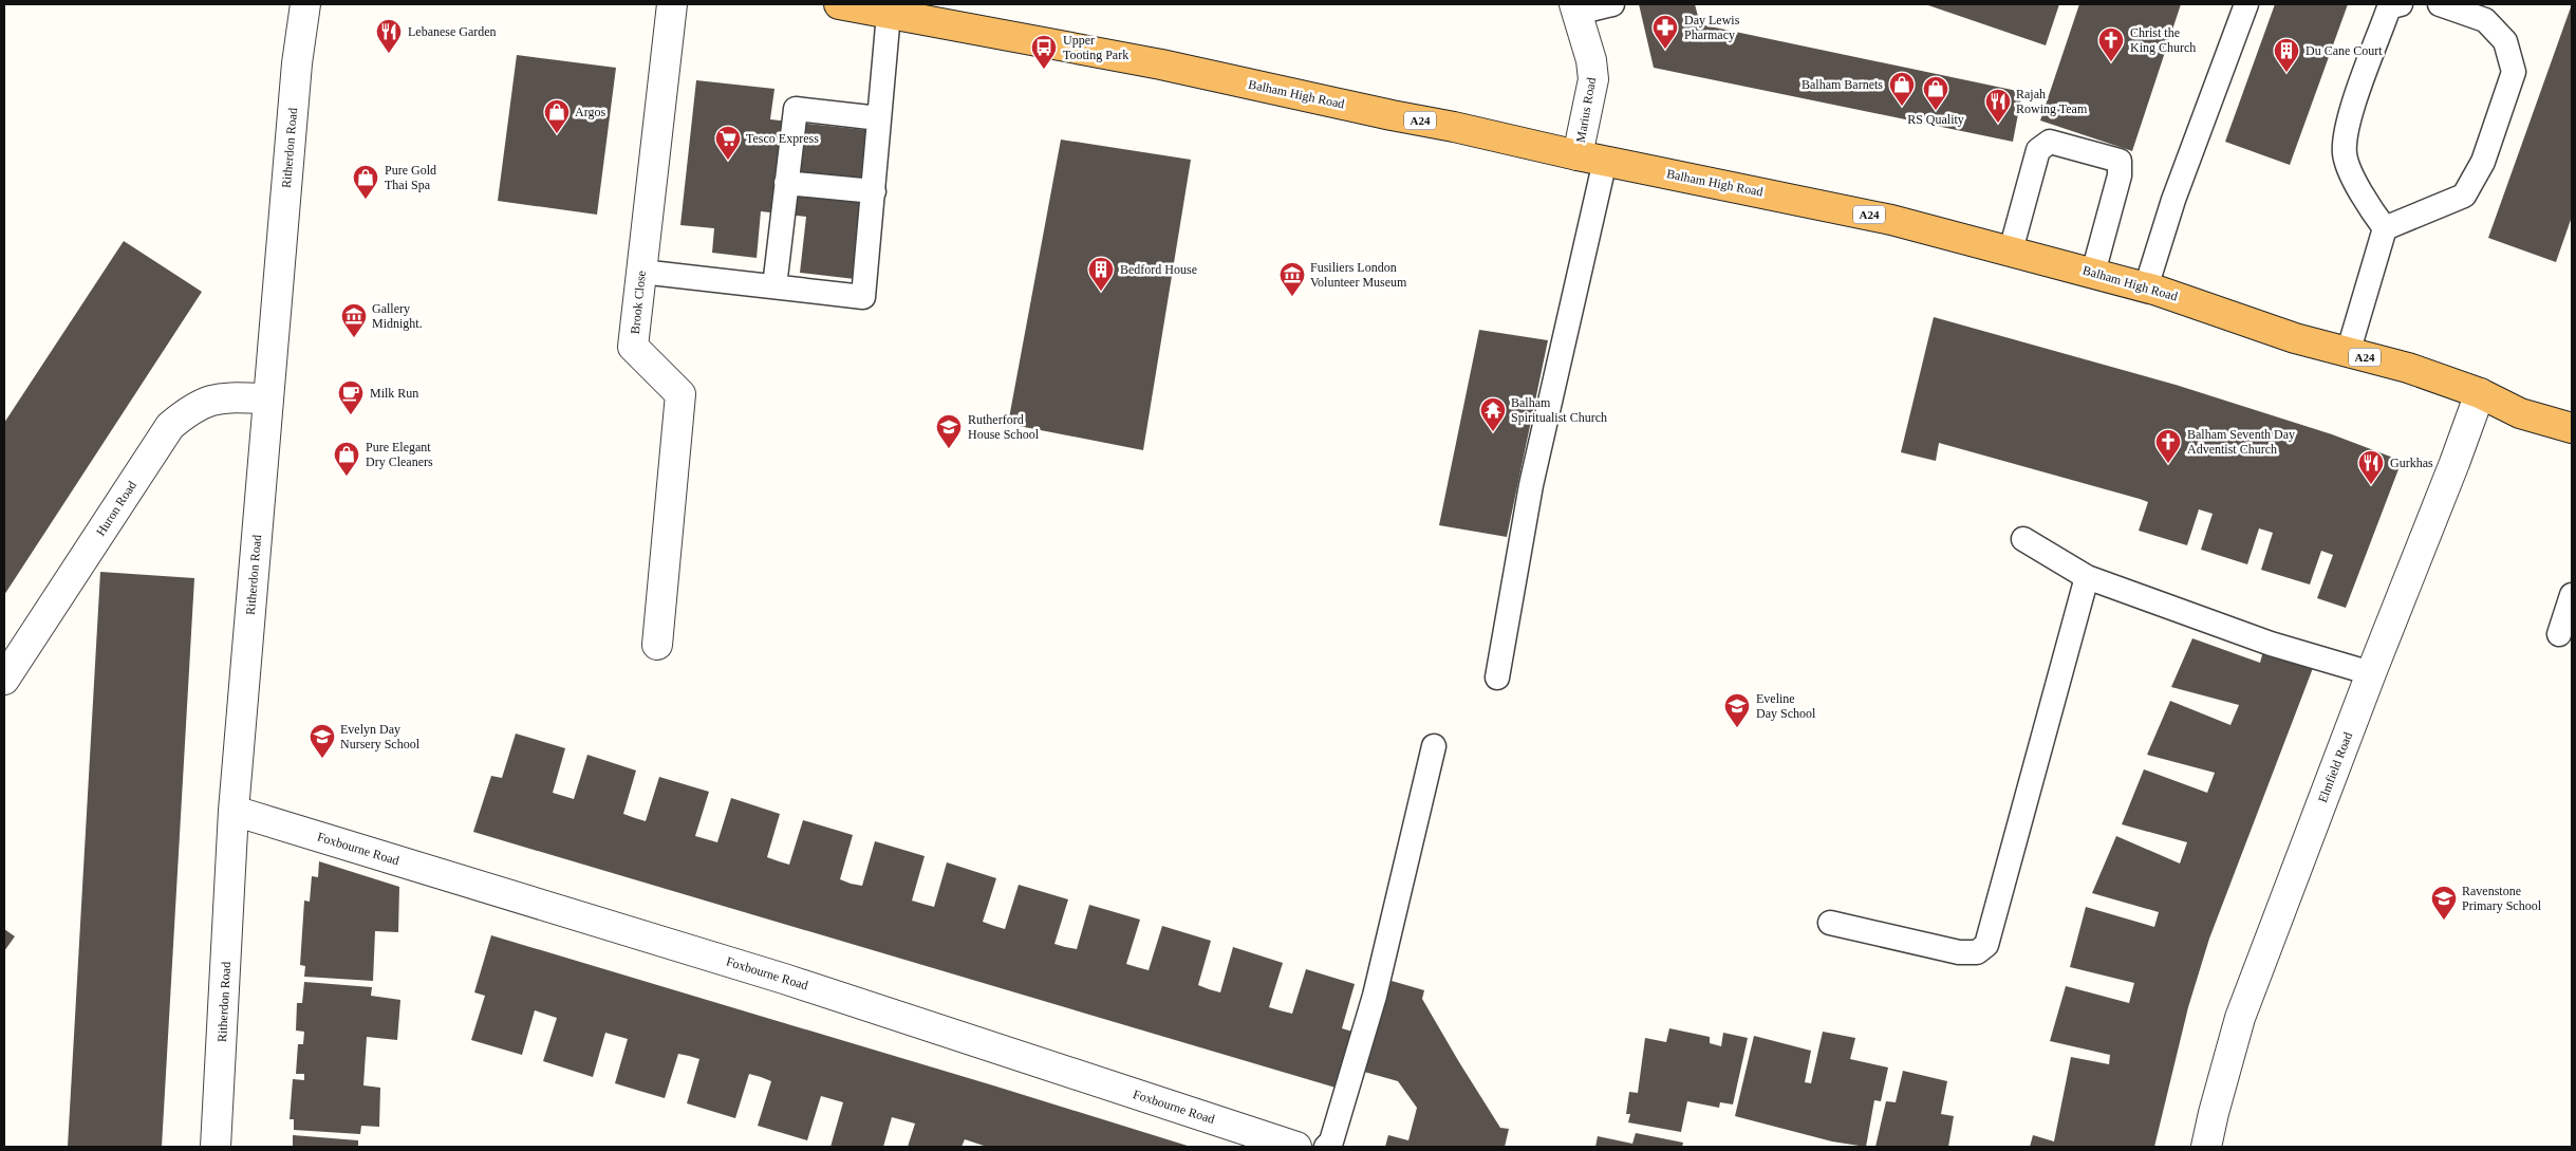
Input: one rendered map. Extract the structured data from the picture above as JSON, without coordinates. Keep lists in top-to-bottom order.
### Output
{
  "streets": {
    "highway": ["Balham High Road", "A24"],
    "street": [
      "Marius Road",
      "Ritherdon Road",
      "Brook Close",
      "Huron Road",
      "Elmfield Road",
      "Foxbourne Road"
    ]
  },
  "crossings": [
    ["Balham High Road", "Marius Road"],
    ["Balham High Road", "Elmfield Road"],
    ["Ritherdon Road", "Huron Road"],
    ["Ritherdon Road", "Foxbourne Road"]
  ],
  "places": {
    "pharmacy": ["Day Lewis Pharmacy"],
    "restaurant": ["Lebanese Garden", "Rajah Rowing Team", "Gurkhas"],
    "church": ["Christ the King Church", "Balham Seventh Day Adventist Church"],
    "bus stop": ["Upper Tooting Park"],
    "building": ["Du Cane Court", "Bedford House"],
    "shop": [
      "Balham Barnets",
      "RS Quality",
      "Argos",
      "Pure Gold Thai Spa",
      "Pure Elegant Dry Cleaners"
    ],
    "supermarket": ["Tesco Express"],
    "museum": ["Fusiliers London Volunteer Museum", "Gallery Midnight."],
    "cafe": ["Milk Run"],
    "temple": ["Balham Spiritualist Church"],
    "school or university": [
      "Rutherford House School",
      "Eveline Day School",
      "Evelyn Day Nursery School",
      "Ravenstone Primary School"
    ]
  }
}
